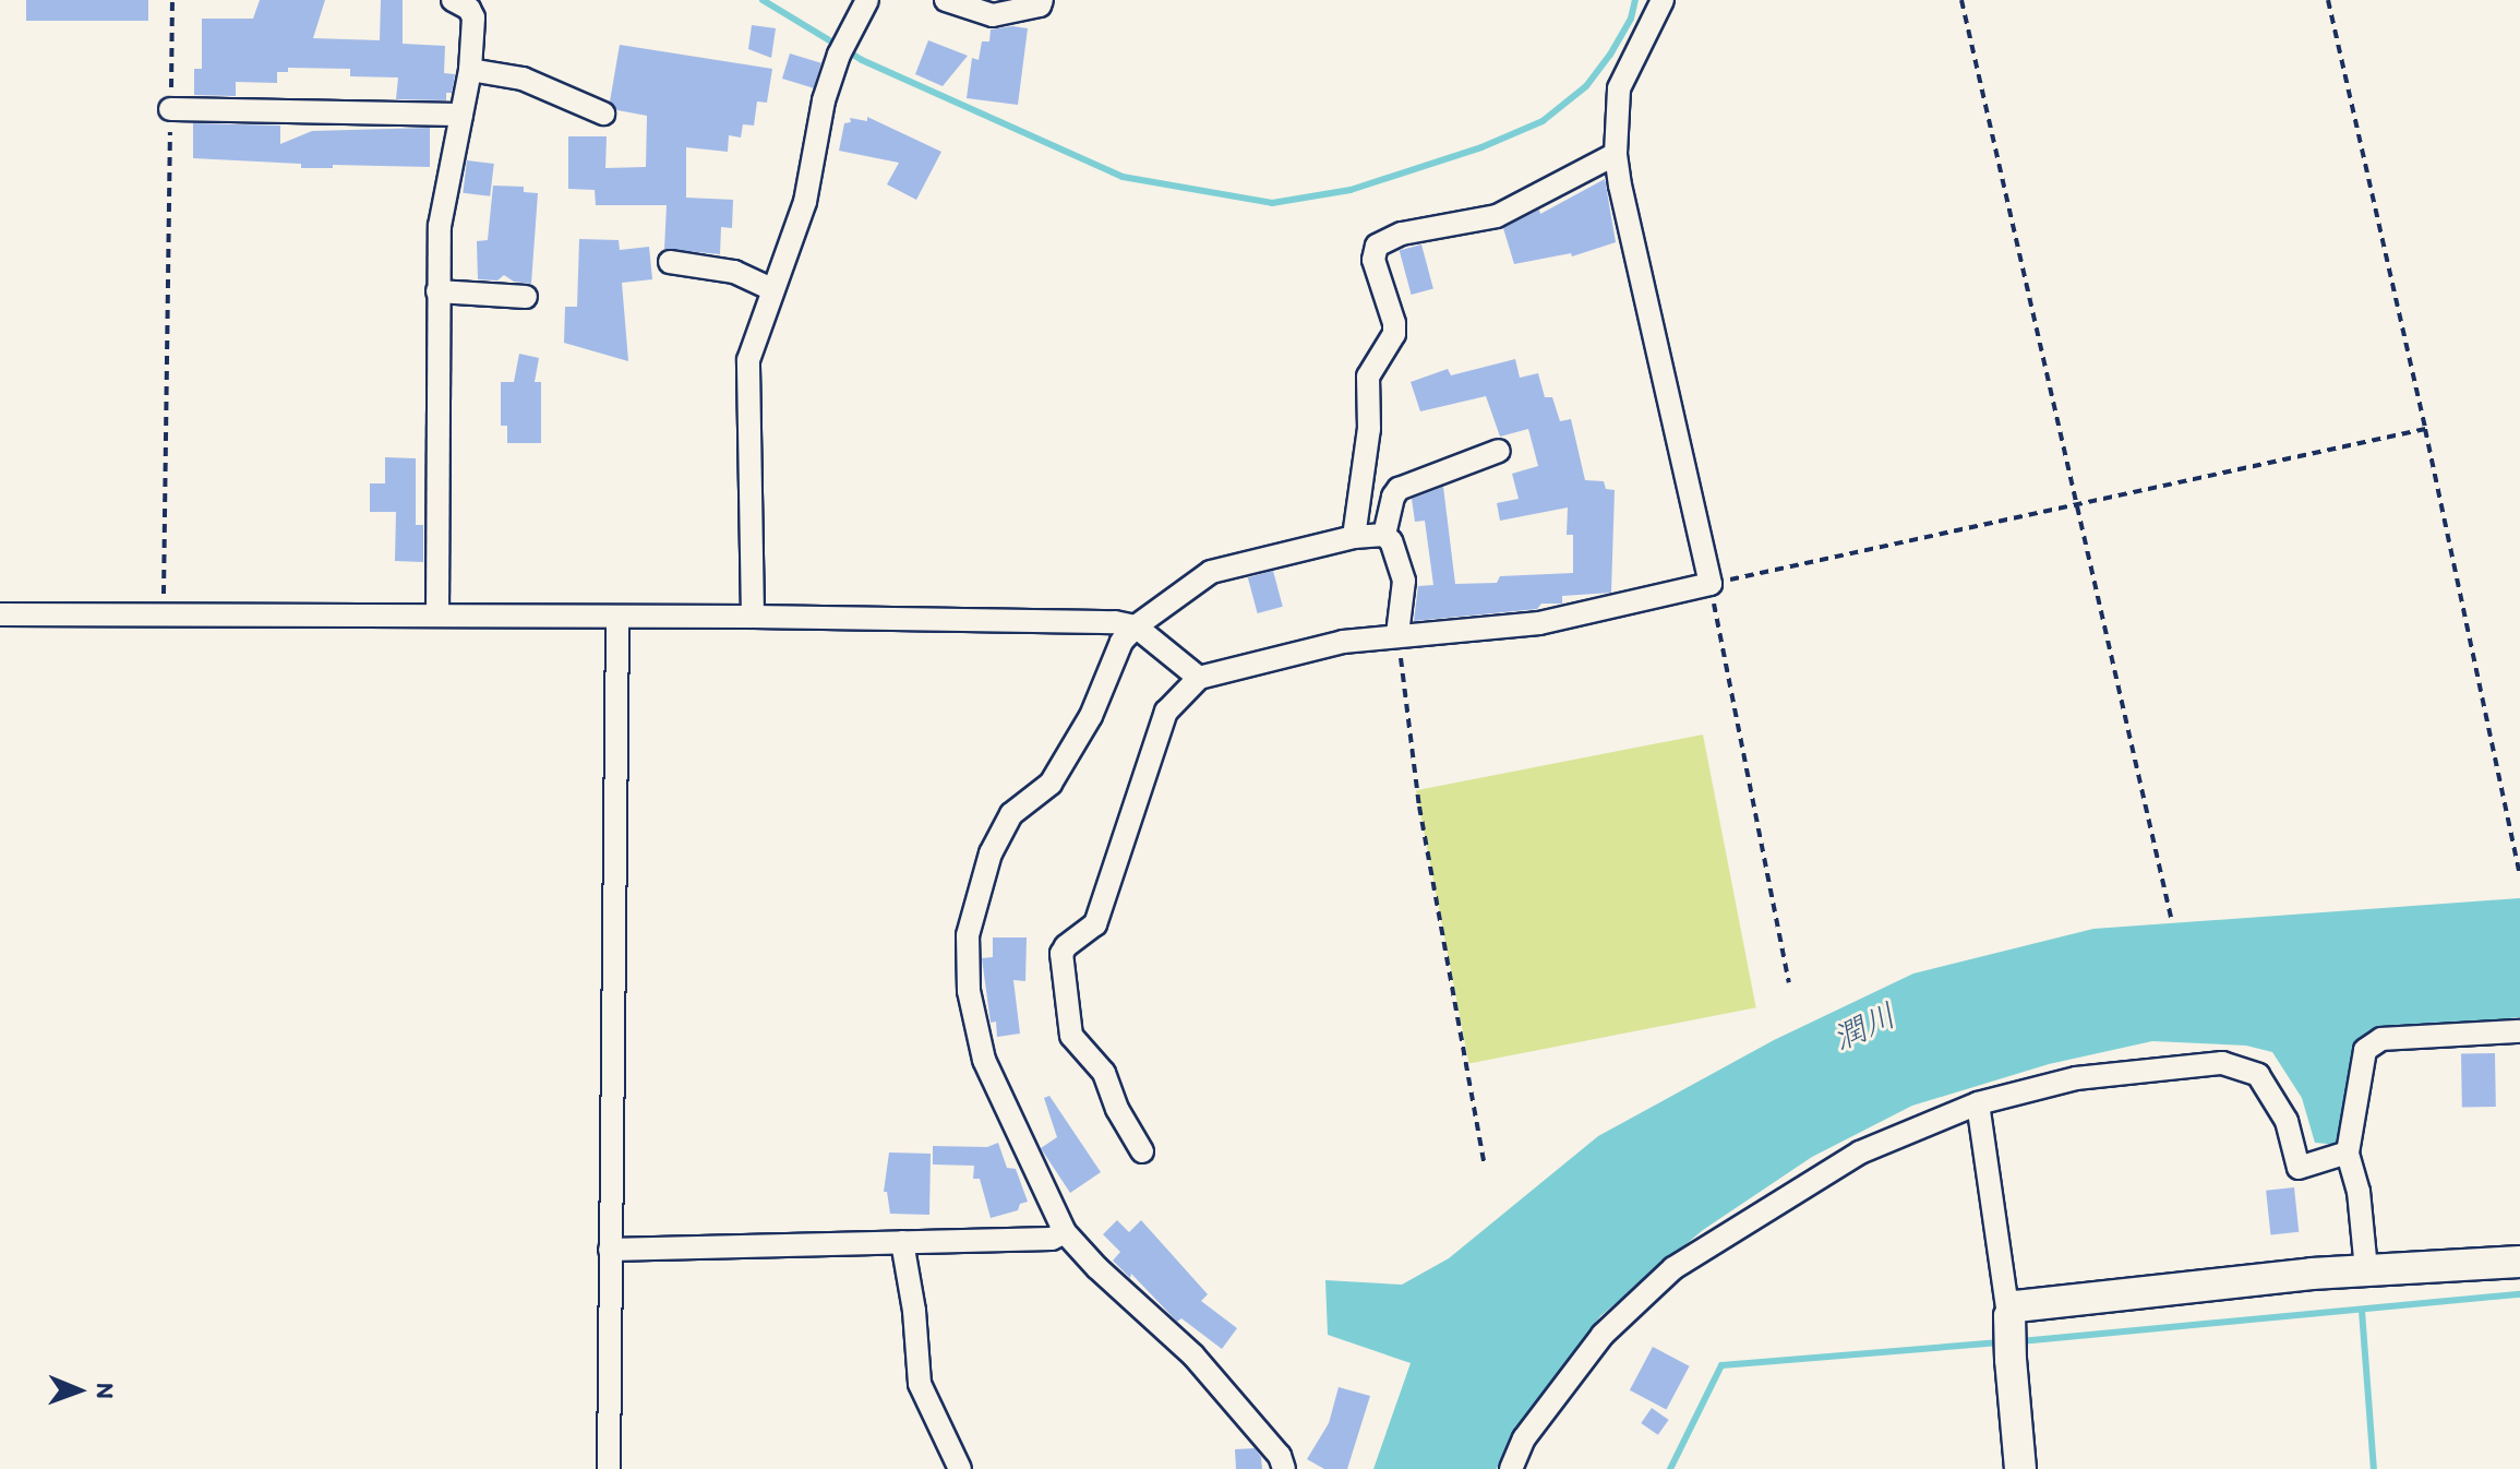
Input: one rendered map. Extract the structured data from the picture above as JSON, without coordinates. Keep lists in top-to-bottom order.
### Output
{
  "water": ["潤川"],
  "north": "right"
}
